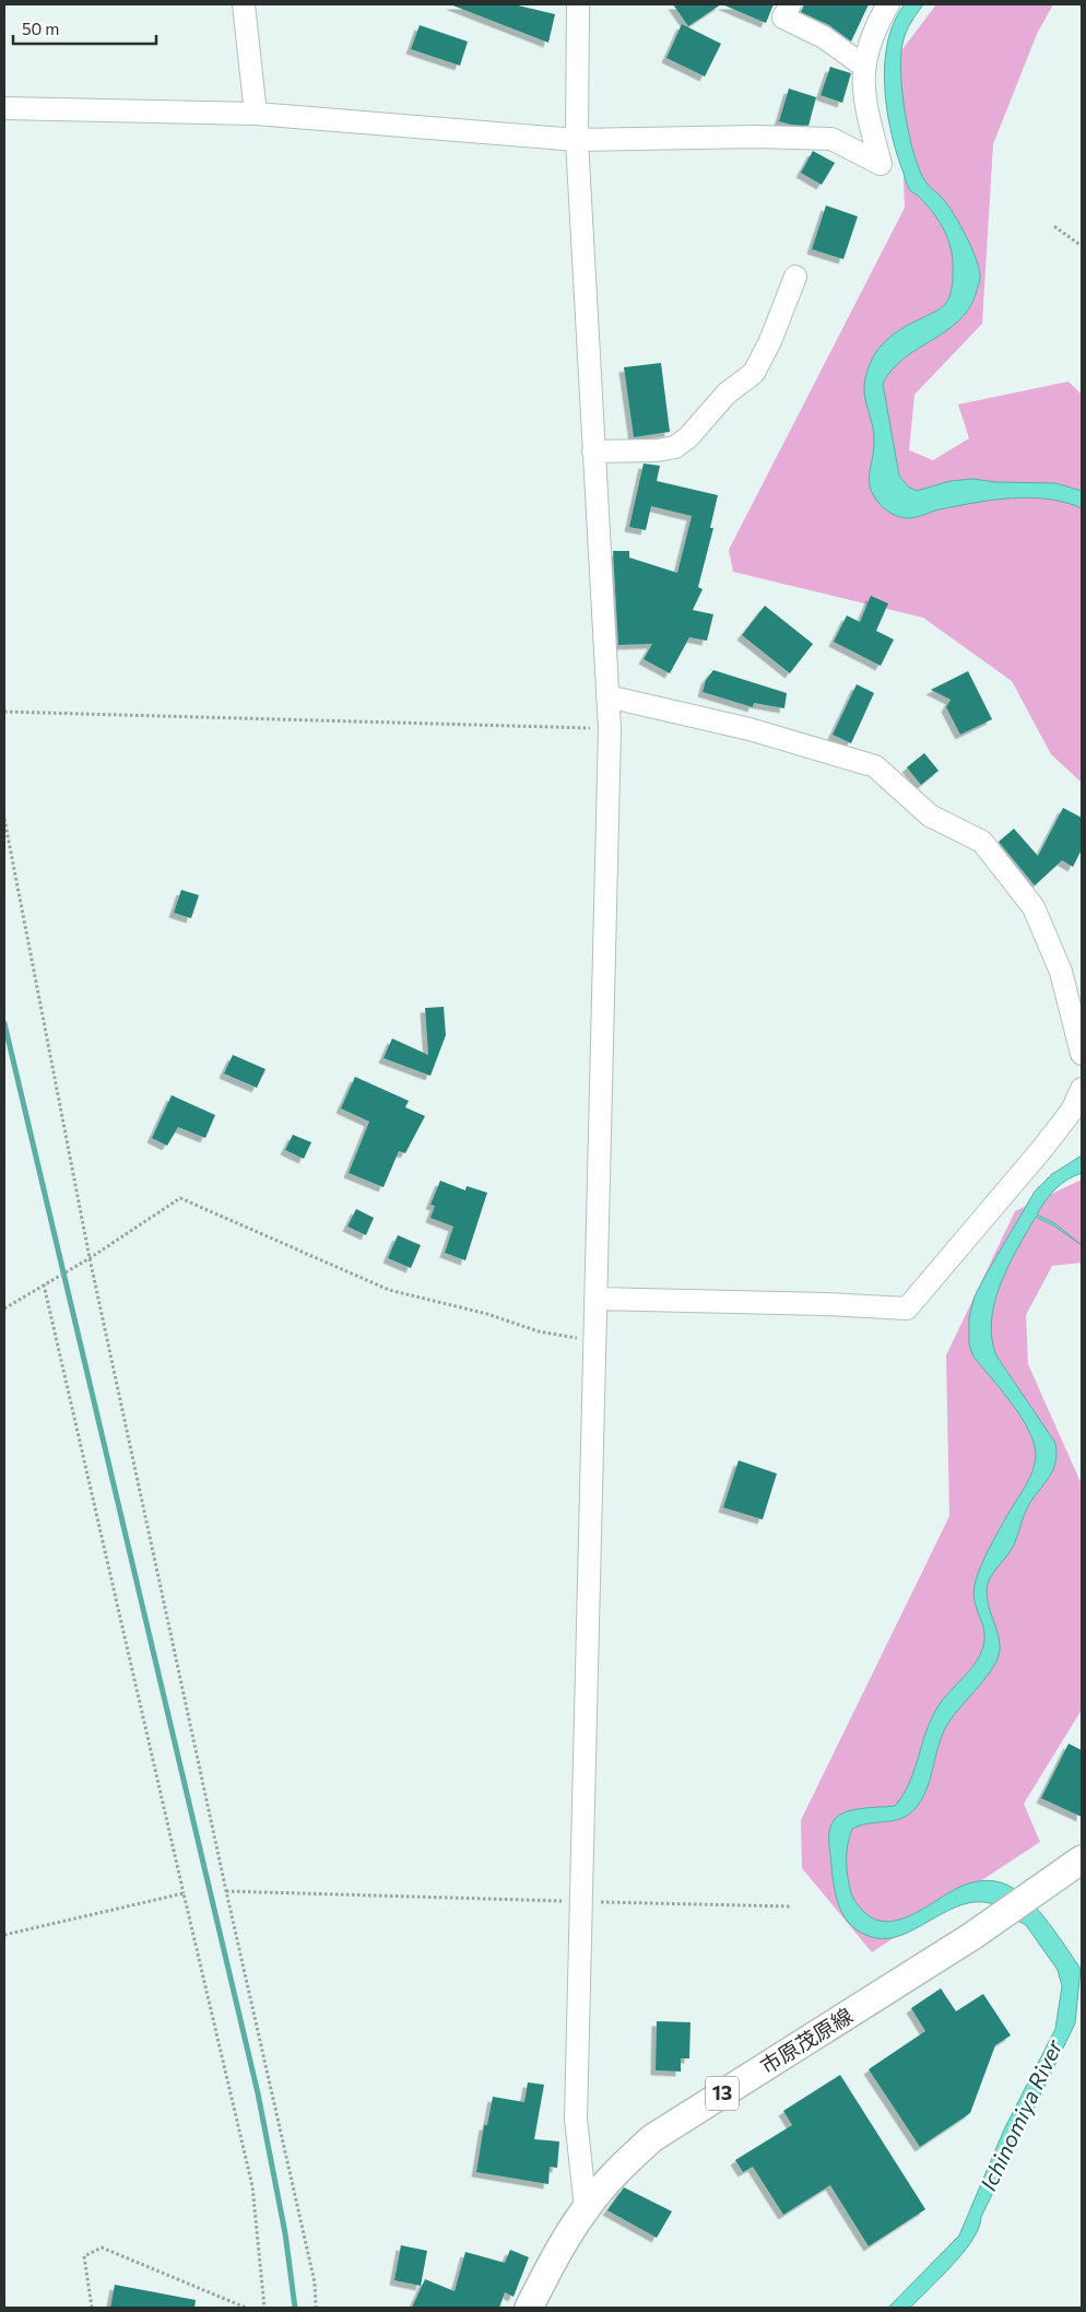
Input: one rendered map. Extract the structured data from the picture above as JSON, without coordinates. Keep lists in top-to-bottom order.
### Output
{
  "streets": {
    "main road": ["市原茂原線", "13"]
  },
  "water": ["Ichinomiya River"],
  "scale_bar": "50 m"
}
